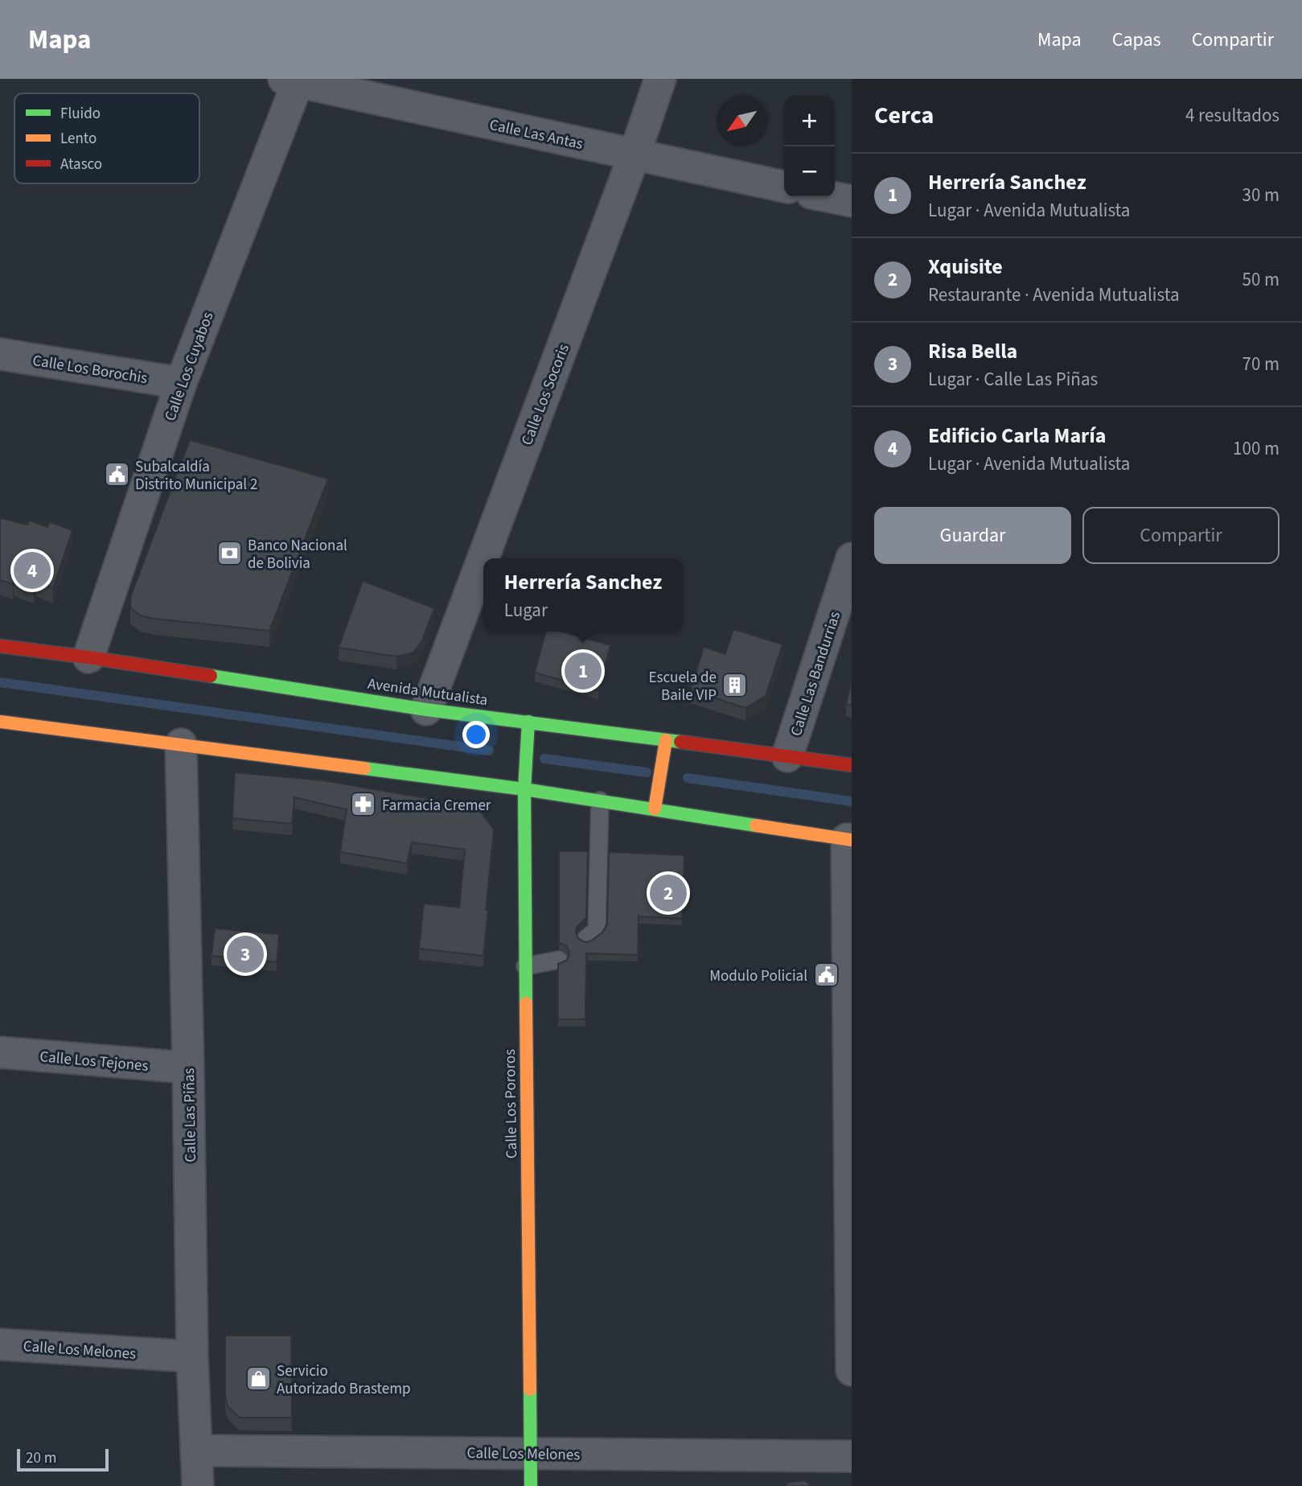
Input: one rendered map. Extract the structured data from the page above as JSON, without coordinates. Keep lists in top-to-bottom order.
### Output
{
  "streets": {
    "main road": ["Avenida Mutualista", "Calle Los Pororos"],
    "street": [
      "Calle Las Antas",
      "Calle Los Cuyabos",
      "Calle Los Borochis",
      "Calle Los Socoris",
      "Calle Las Bandurrias",
      "Calle Los Tejones",
      "Calle Las Piñas",
      "Calle Los Melones"
    ]
  },
  "crossings": [
    ["Calle Las Antas", "Calle Los Cuyabos"],
    ["Calle Las Antas", "Calle Los Socoris"],
    ["Calle Los Cuyabos", "Calle Los Borochis"],
    ["Calle Los Cuyabos", "Avenida Mutualista"],
    ["Calle Los Socoris", "Avenida Mutualista"],
    ["Calle Las Bandurrias", "Avenida Mutualista"],
    ["Avenida Mutualista", "Calle Los Pororos"],
    ["Calle Los Tejones", "Calle Las Piñas"],
    ["Calle Los Pororos", "Calle Los Melones"],
    ["Calle Las Piñas", "Calle Los Melones"]
  ],
  "places": {
    "public building": ["Subalcaldía Distrito Municipal 2", "Modulo Policial"],
    "bank": ["Banco Nacional de Bolivia"],
    "building": ["Escuela de Baile VIP"],
    "pharmacy": ["Farmacia Cremer"],
    "shop": ["Servicio Autorizado Brastemp"]
  },
  "legend": ["Fluido", "Lento", "Atasco"],
  "scale_bar": "20 m",
  "north": "bottom left",
  "page": {
    "header": "Mapa",
    "nav": ["Mapa", "Capas", "Compartir"],
    "heading": ["Cerca", "4 resultados"],
    "map_buttons": ["+", "−"],
    "list": [
      {
        "mark": "1",
        "name": "Herrería Sanchez",
        "note": "Lugar · Avenida Mutualista",
        "value": "30 m"
      },
      {
        "mark": "2",
        "name": "Xquisite",
        "note": "Restaurante · Avenida Mutualista",
        "value": "50 m"
      },
      {
        "mark": "3",
        "name": "Risa Bella",
        "note": "Lugar · Calle Las Piñas",
        "value": "70 m"
      },
      {
        "mark": "4",
        "name": "Edificio Carla María",
        "note": "Lugar · Avenida Mutualista",
        "value": "100 m"
      }
    ],
    "buttons": ["Guardar", "Compartir"],
    "pins": [
      "4",
      "1",
      "2",
      "3"
    ],
    "popup": ["Herrería Sanchez", "Lugar"],
    "scale": "20 m"
  }
}
